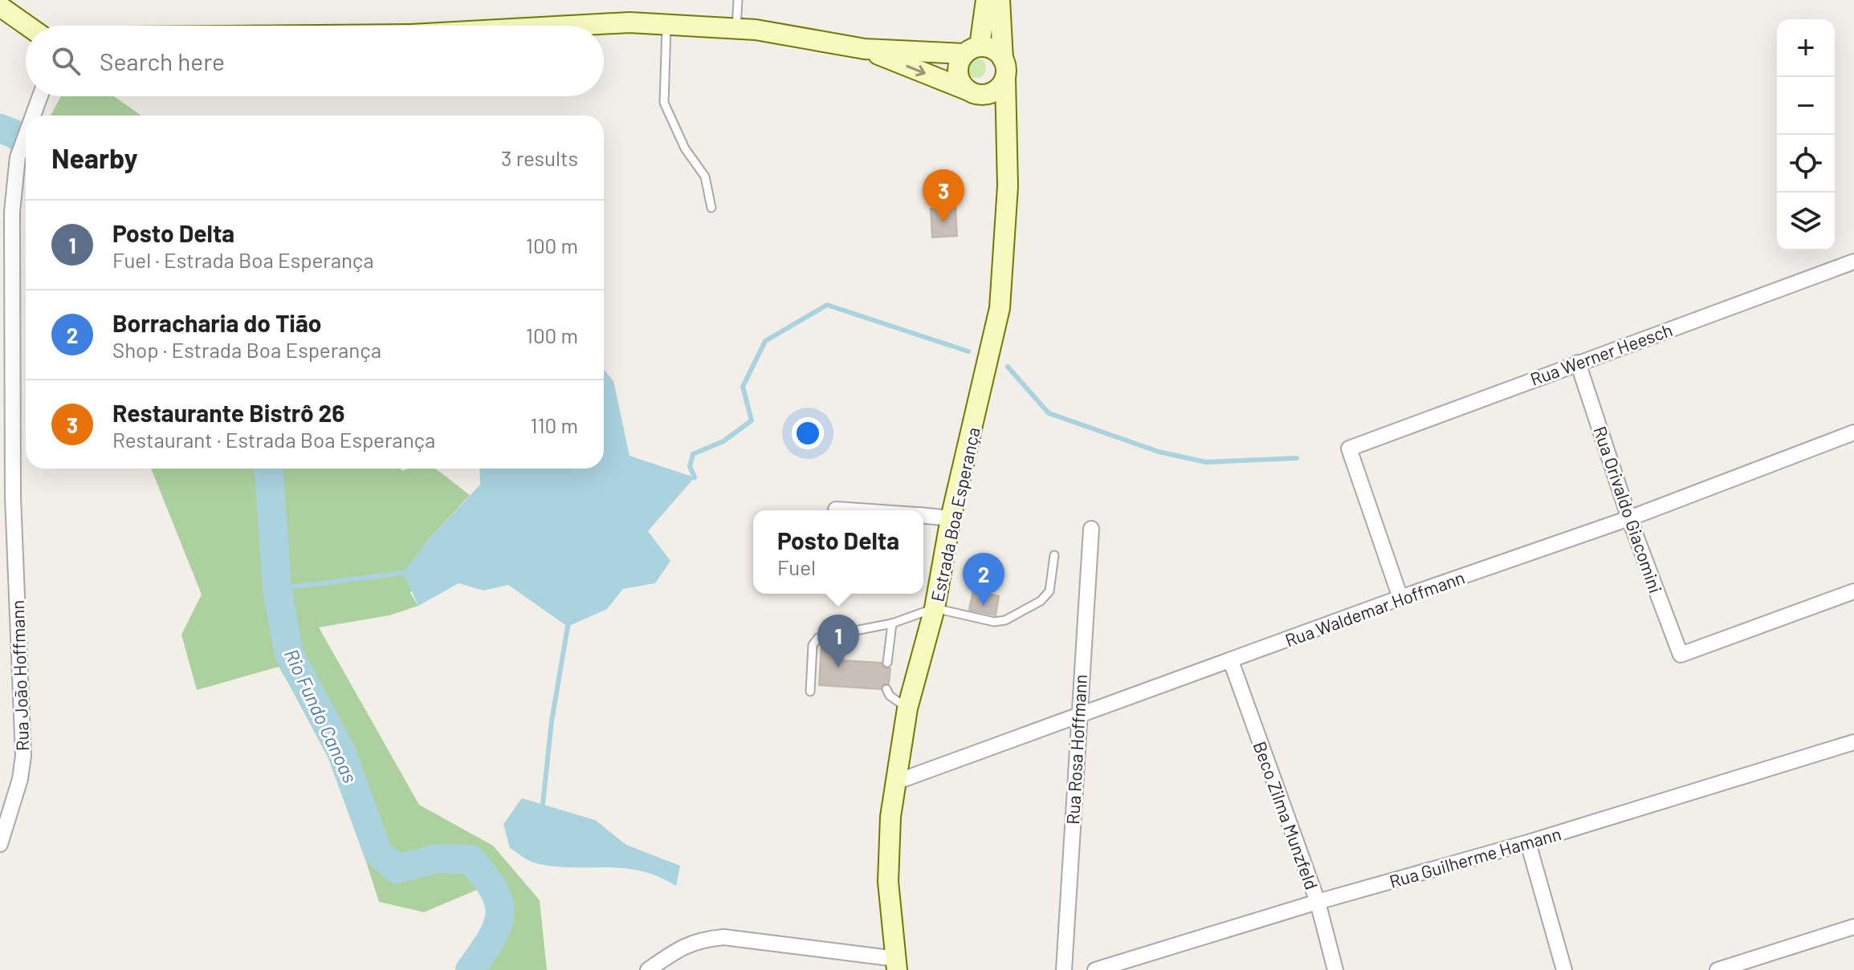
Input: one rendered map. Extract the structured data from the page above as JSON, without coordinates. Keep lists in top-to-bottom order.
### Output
{
  "streets": {
    "street": [
      "Rua Werner Heesch",
      "Rua Orivaldo Giacomini",
      "Estrada Boa Esperança",
      "Rua Waldemar Hoffmann",
      "Rua João Hoffmann",
      "Rua Rosa Hoffmann",
      "Beco Zilma Munzfeld",
      "Rua Guilherme Hamann"
    ]
  },
  "crossings": [
    ["Rua Werner Heesch", "Rua Orivaldo Giacomini"],
    ["Rua Werner Heesch", "Rua Waldemar Hoffmann"],
    ["Rua Orivaldo Giacomini", "Rua Waldemar Hoffmann"],
    ["Estrada Boa Esperança", "Rua Waldemar Hoffmann"],
    ["Rua Waldemar Hoffmann", "Rua Rosa Hoffmann"],
    ["Rua Waldemar Hoffmann", "Beco Zilma Munzfeld"],
    ["Beco Zilma Munzfeld", "Rua Guilherme Hamann"]
  ],
  "water": ["Rio Fundo Canoas"],
  "page": {
    "map_buttons": ["+", "−"],
    "search": "Search here",
    "heading": ["Nearby", "3 results"],
    "pins": ["3", "2", "1"],
    "list": [
      {
        "mark": "1",
        "name": "Posto Delta",
        "note": "Fuel · Estrada Boa Esperança",
        "value": "100 m"
      },
      {
        "mark": "2",
        "name": "Borracharia do Tião",
        "note": "Shop · Estrada Boa Esperança",
        "value": "100 m"
      },
      {
        "mark": "3",
        "name": "Restaurante Bistrô 26",
        "note": "Restaurant · Estrada Boa Esperança",
        "value": "110 m"
      }
    ],
    "popup": ["Posto Delta", "Fuel"]
  }
}
